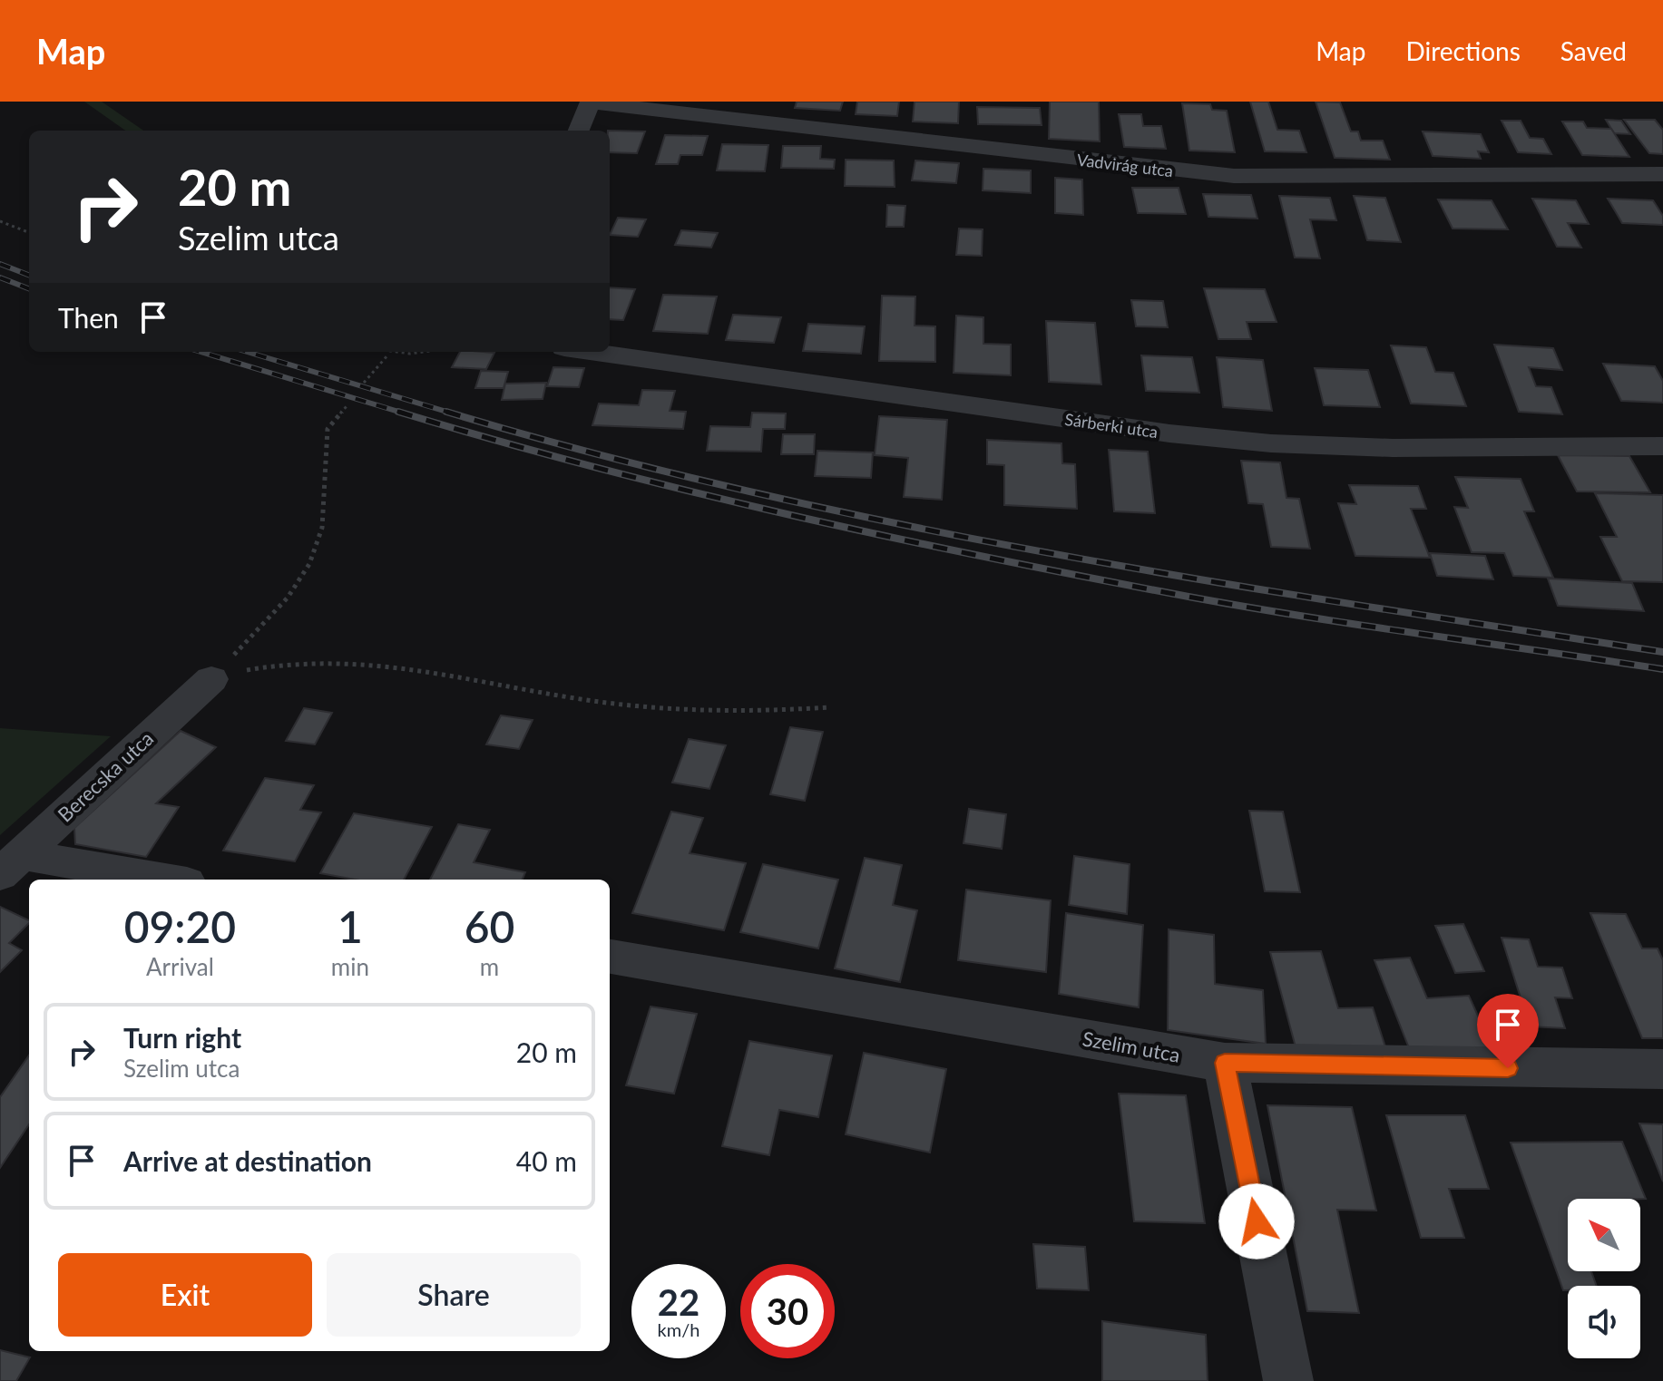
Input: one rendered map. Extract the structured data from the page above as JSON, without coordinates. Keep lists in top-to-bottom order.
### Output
{
  "streets": {
    "street": [
      "Vadvirág utca",
      "Sárberki utca",
      "Berecska utca",
      "Szelim utca"
    ]
  },
  "north": "top left",
  "page": {
    "header": "Map",
    "nav": ["Map", "Directions", "Saved"],
    "turn": ["20 m", "Szelim utca"],
    "then": "Then",
    "eta": [
      "09:20",
      "Arrival",
      "1",
      "min",
      "60",
      "m"
    ],
    "list": [
      {
        "name": "Turn right",
        "note": "Szelim utca",
        "value": "20 m"
      },
      {
        "name": "Arrive at destination",
        "value": "40 m"
      }
    ],
    "buttons": ["Exit", "Share"],
    "speed": "22 km/h",
    "limit": "30"
  }
}
